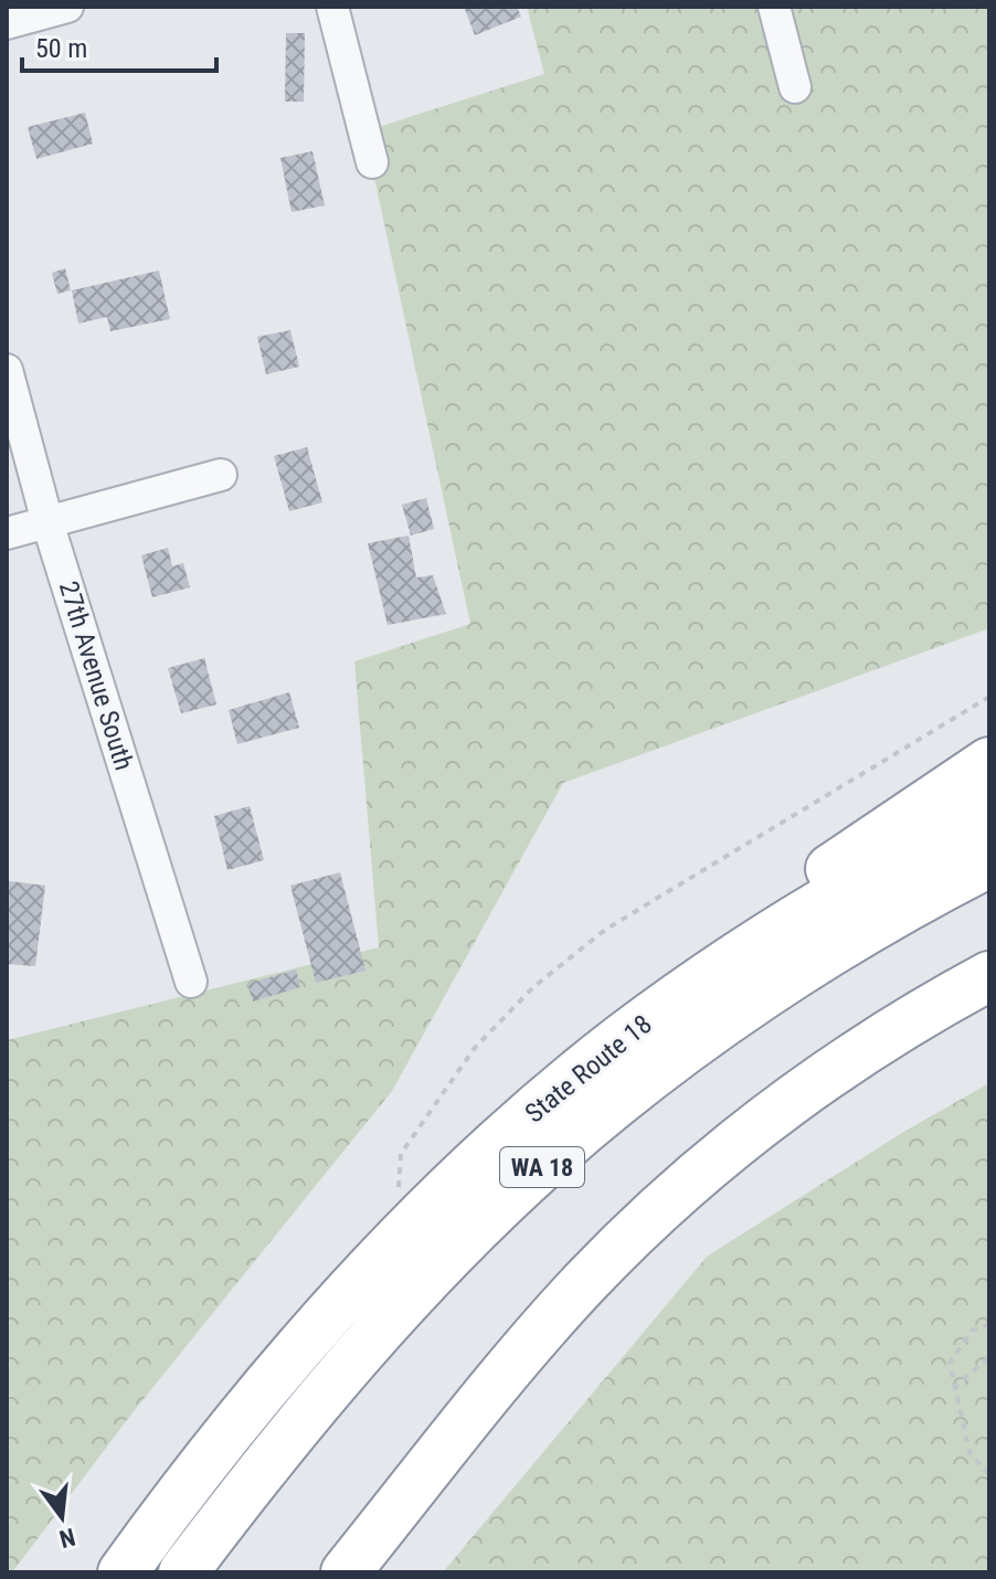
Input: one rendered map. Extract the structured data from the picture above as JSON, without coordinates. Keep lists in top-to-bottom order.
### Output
{
  "streets": {
    "highway": ["State Route 18", "WA 18"],
    "street": ["27th Avenue South"]
  },
  "scale_bar": "50 m",
  "north": "bottom"
}
